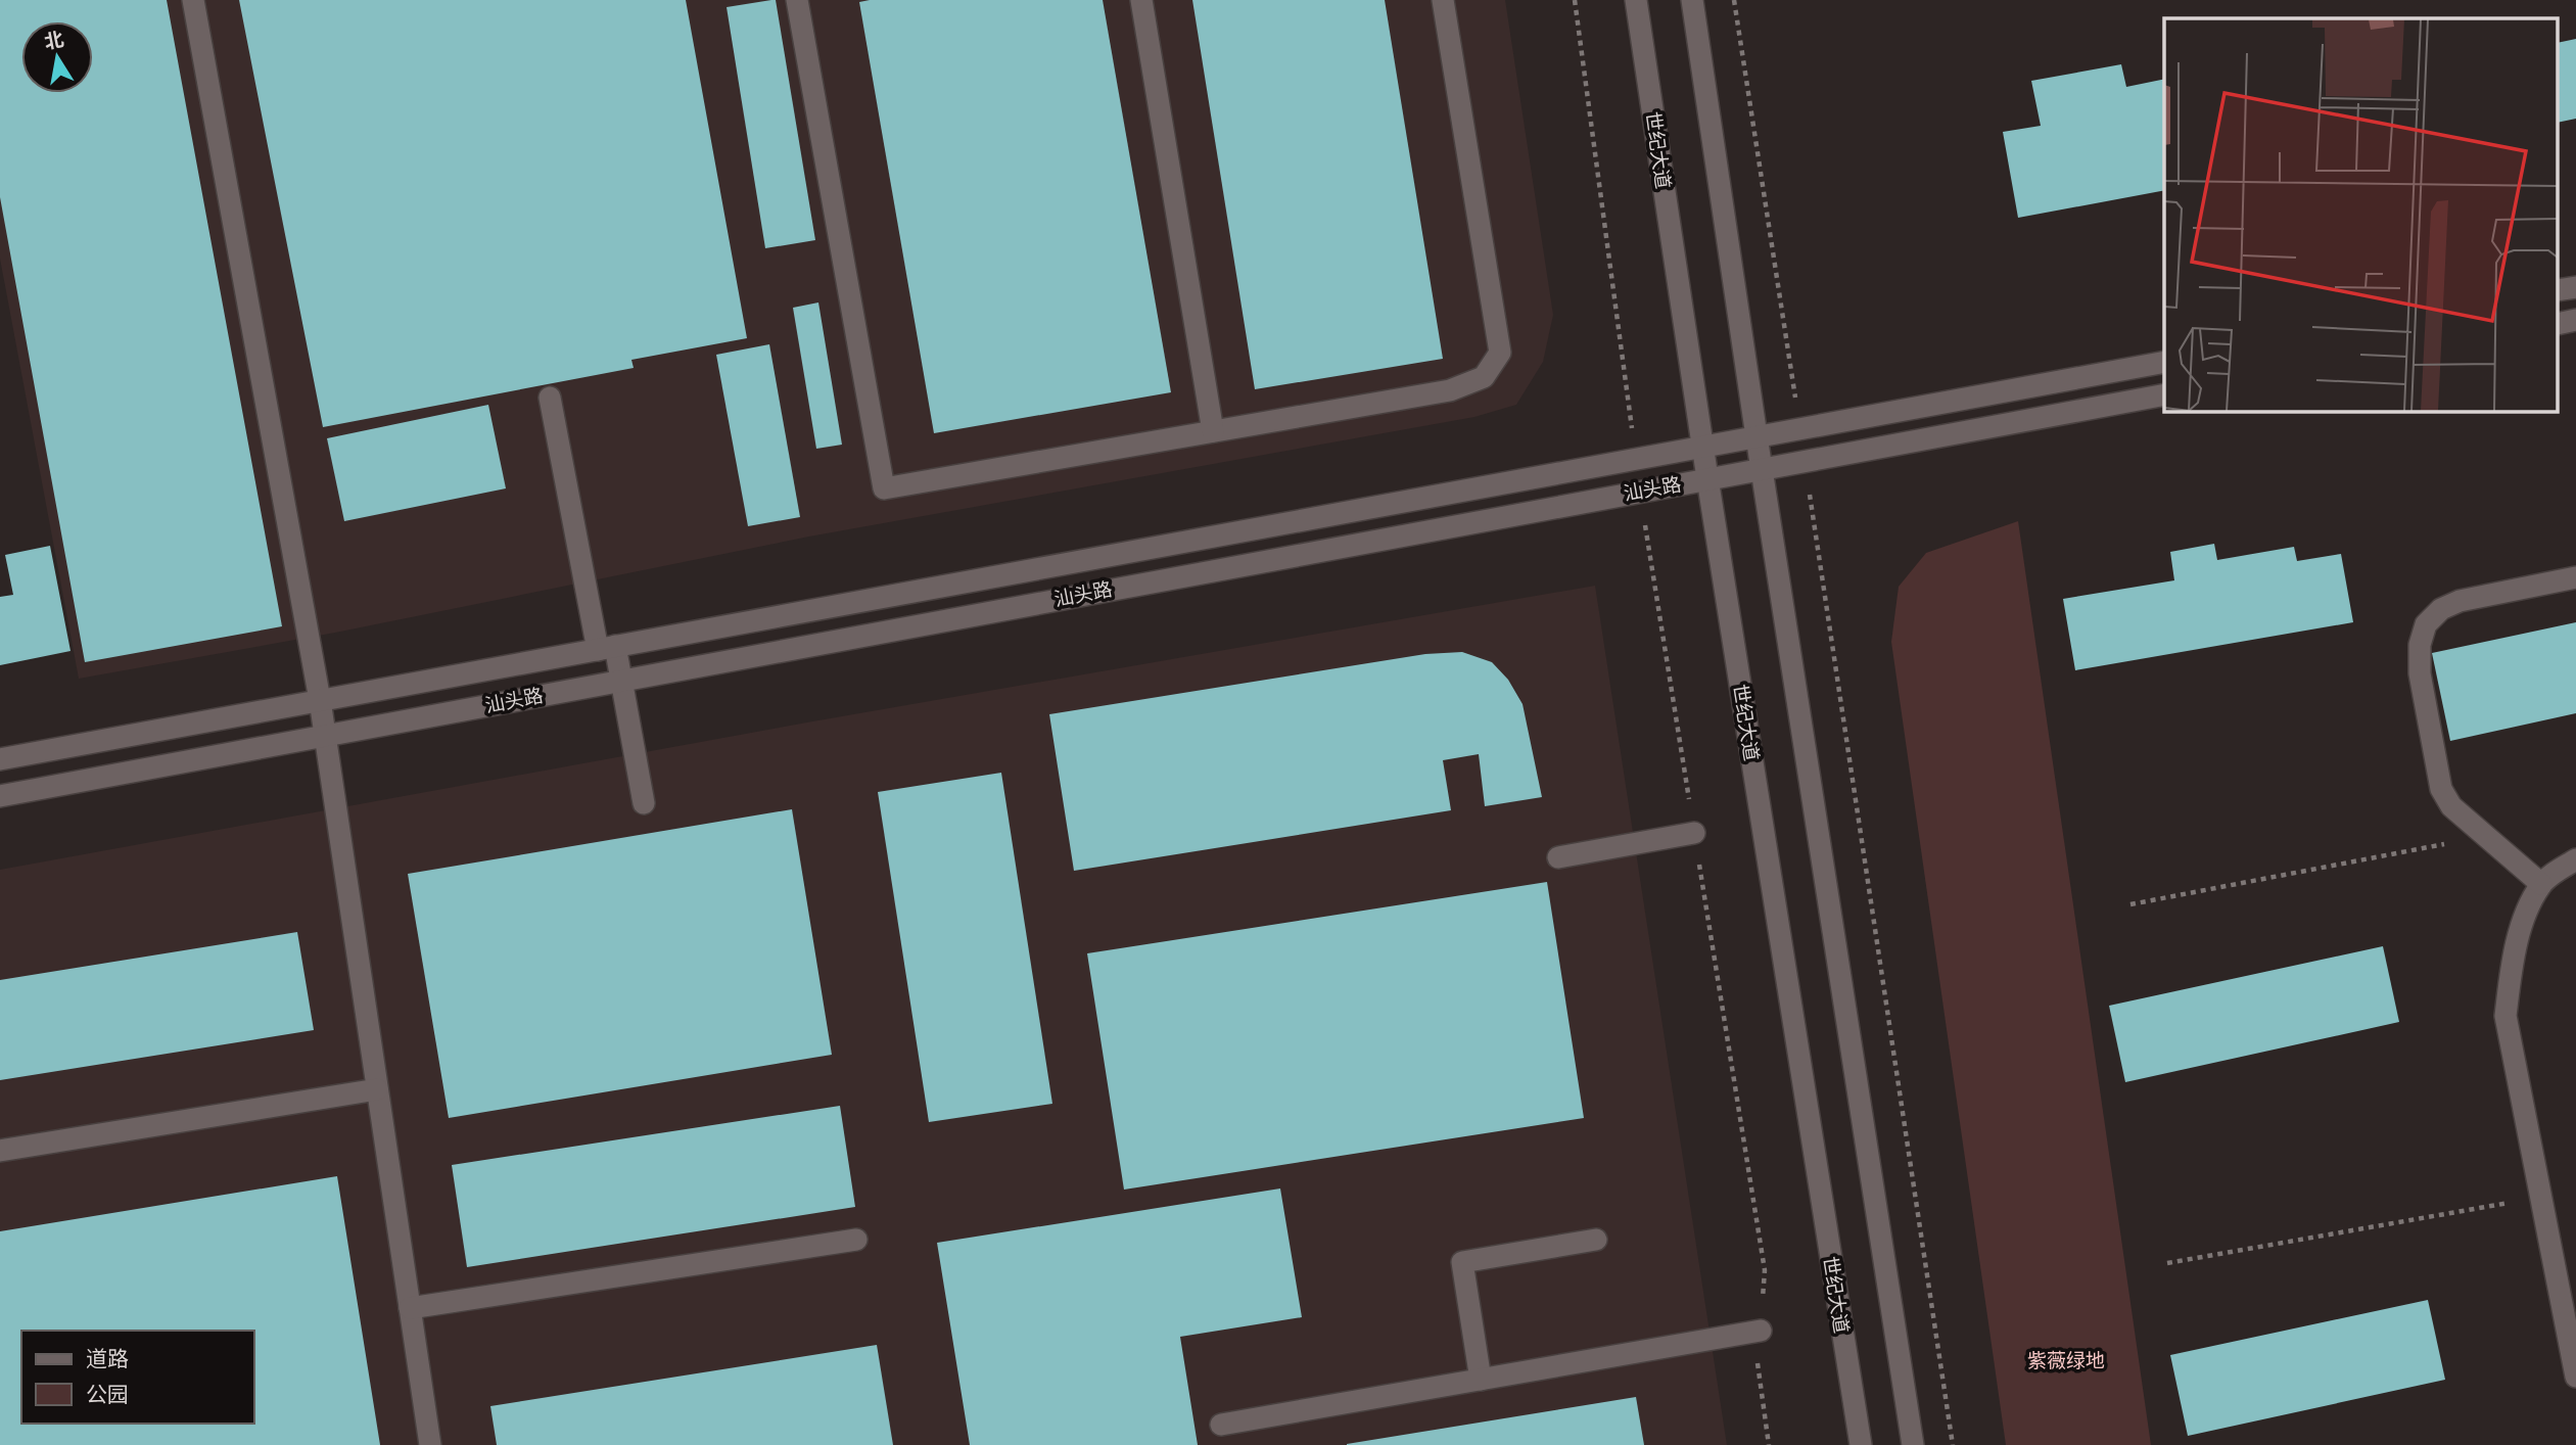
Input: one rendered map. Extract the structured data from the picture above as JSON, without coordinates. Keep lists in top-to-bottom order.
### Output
{
  "streets": {
    "street": ["世纪大道", "汕头路"]
  },
  "crossings": [
    ["世纪大道", "汕头路"]
  ],
  "parks": ["紫薇绿地"],
  "legend": ["道路", "公园"],
  "north": "top"
}
